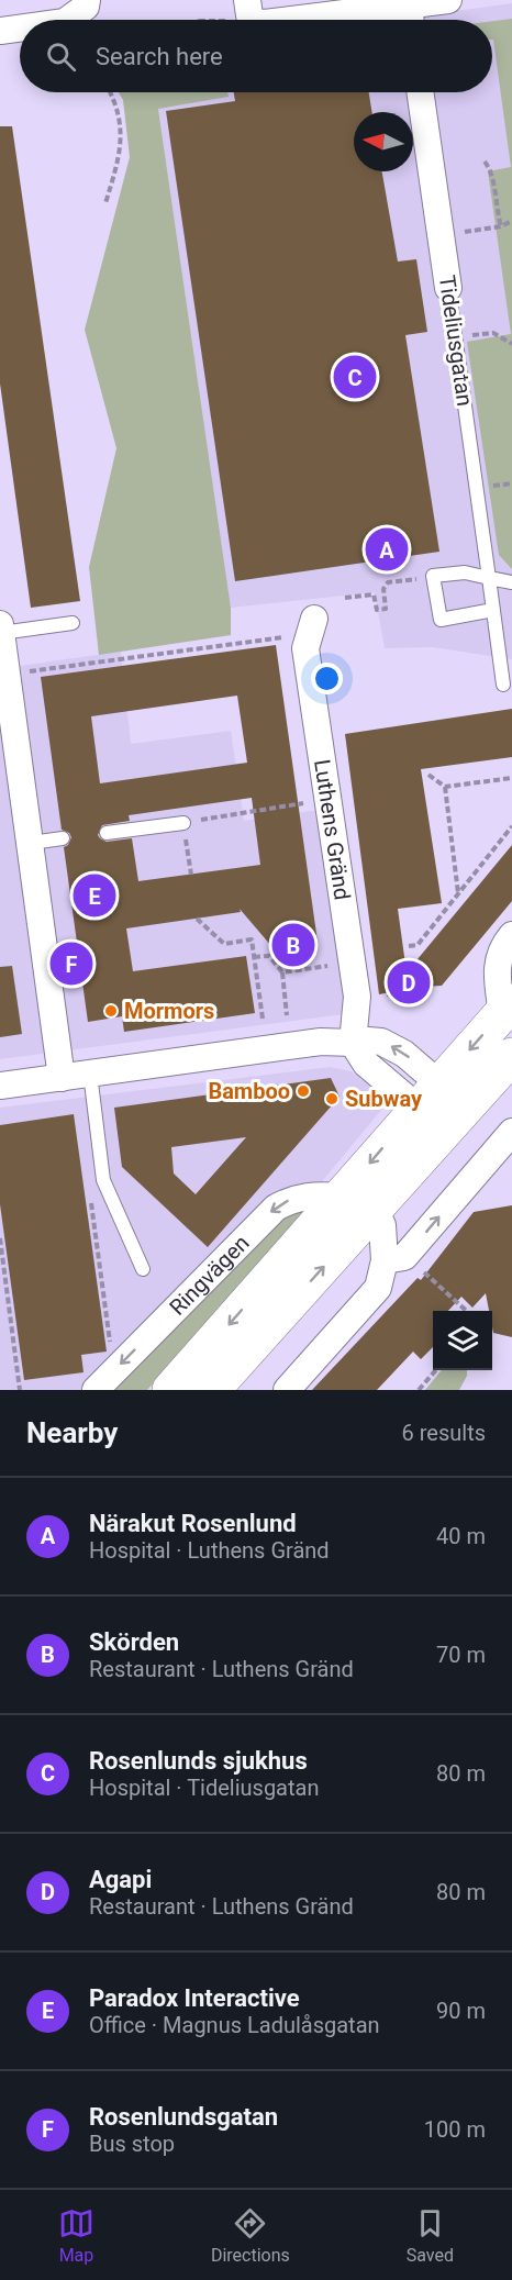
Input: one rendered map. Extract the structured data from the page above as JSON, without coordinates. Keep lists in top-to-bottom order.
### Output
{
  "streets": {
    "main road": ["Ringvägen"],
    "street": ["Tideliusgatan", "Luthens Gränd"]
  },
  "places": ["Mormors", "Bamboo", "Subway"],
  "north": "left",
  "page": {
    "search": "Search here",
    "pins": [
      "C",
      "A",
      "E",
      "B",
      "F",
      "D"
    ],
    "heading": ["Nearby", "6 results"],
    "list": [
      {
        "mark": "A",
        "name": "Närakut Rosenlund",
        "note": "Hospital · Luthens Gränd",
        "value": "40 m"
      },
      {
        "mark": "B",
        "name": "Skörden",
        "note": "Restaurant · Luthens Gränd",
        "value": "70 m"
      },
      {
        "mark": "C",
        "name": "Rosenlunds sjukhus",
        "note": "Hospital · Tideliusgatan",
        "value": "80 m"
      },
      {
        "mark": "D",
        "name": "Agapi",
        "note": "Restaurant · Luthens Gränd",
        "value": "80 m"
      },
      {
        "mark": "E",
        "name": "Paradox Interactive",
        "note": "Office · Magnus Ladulåsgatan",
        "value": "90 m"
      },
      {
        "mark": "F",
        "name": "Rosenlundsgatan",
        "note": "Bus stop",
        "value": "100 m"
      }
    ],
    "nav": ["Map", "Directions", "Saved"]
  }
}
